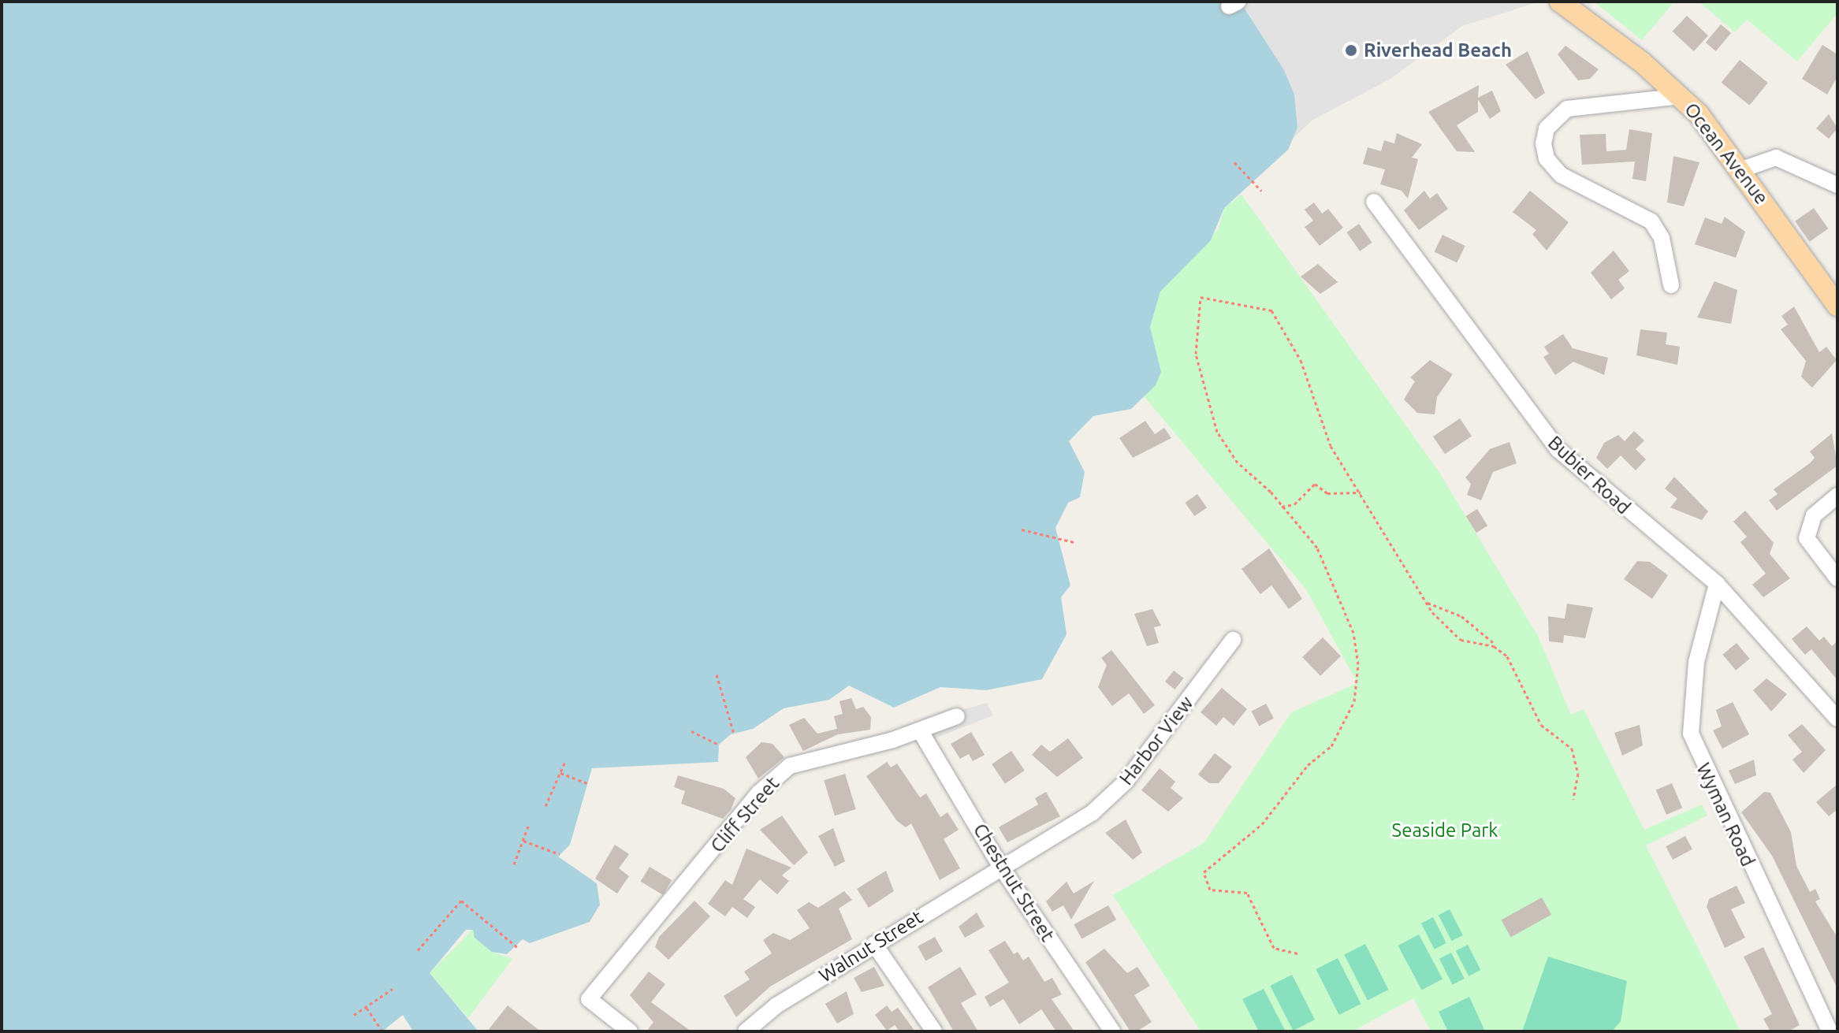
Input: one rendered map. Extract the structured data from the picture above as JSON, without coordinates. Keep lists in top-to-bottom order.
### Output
{
  "streets": {
    "main road": ["Ocean Avenue"],
    "street": [
      "Bubier Road",
      "Harbor View",
      "Cliff Street",
      "Wyman Road",
      "Chestnut Street",
      "Walnut Street"
    ]
  },
  "crossings": [
    ["Bubier Road", "Wyman Road"],
    ["Harbor View", "Chestnut Street"],
    ["Harbor View", "Walnut Street"],
    ["Cliff Street", "Chestnut Street"],
    ["Chestnut Street", "Walnut Street"]
  ],
  "parks": ["Seaside Park"],
  "places": ["Riverhead Beach"]
}
